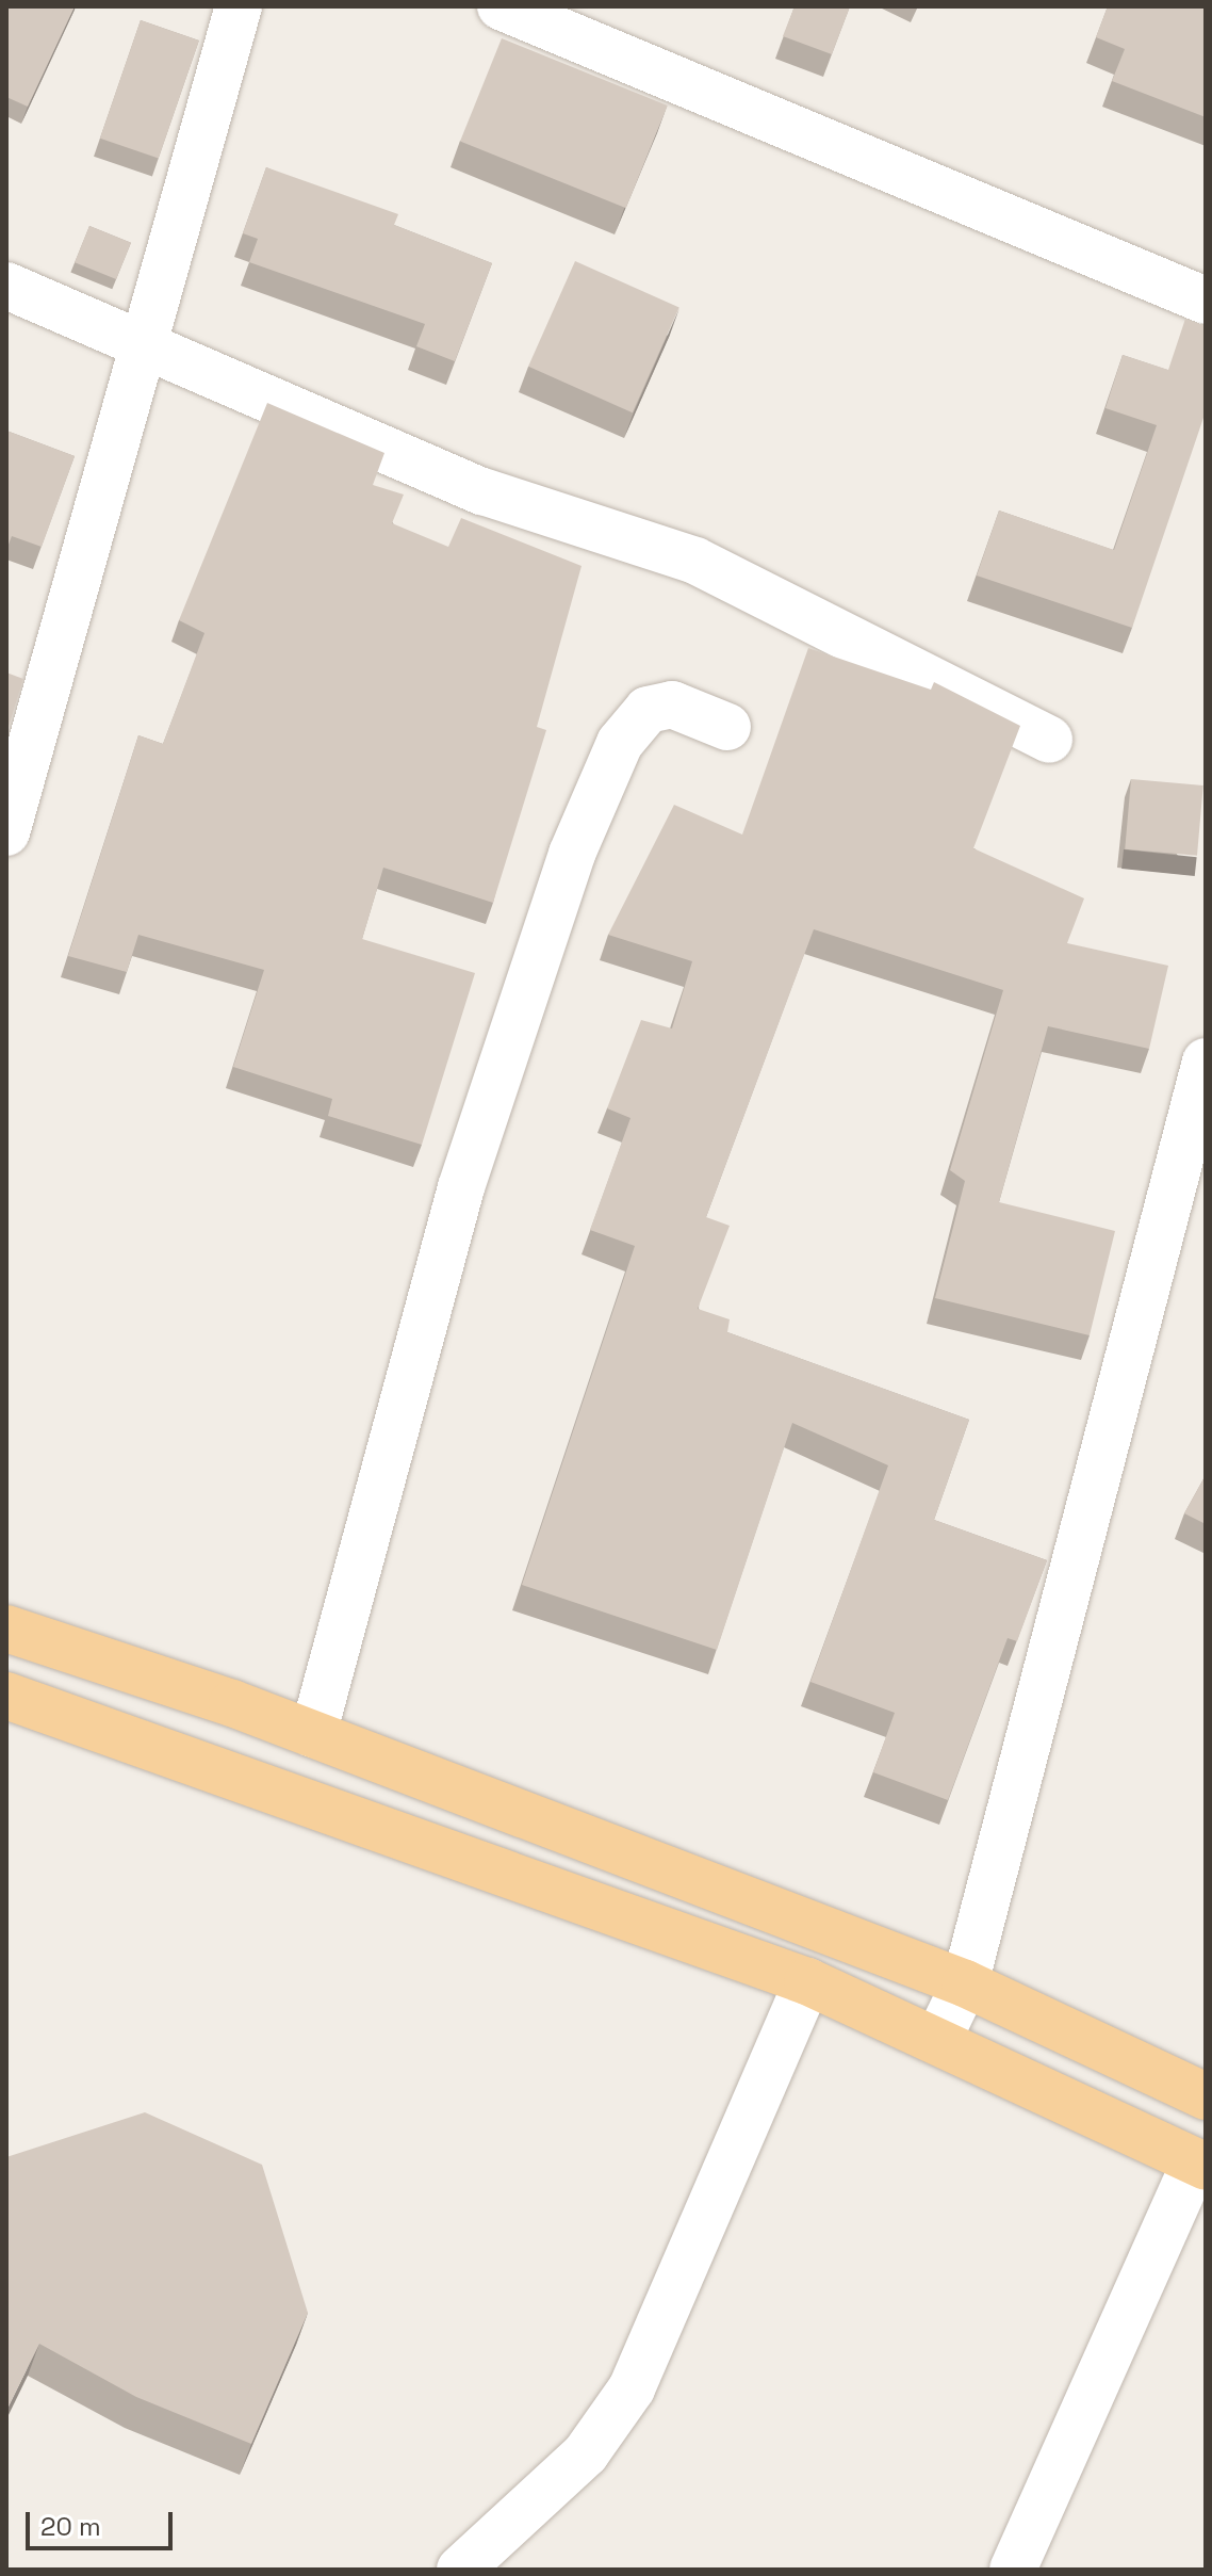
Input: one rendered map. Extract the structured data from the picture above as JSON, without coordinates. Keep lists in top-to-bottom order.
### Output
{
  "scale_bar": "20 m"
}
